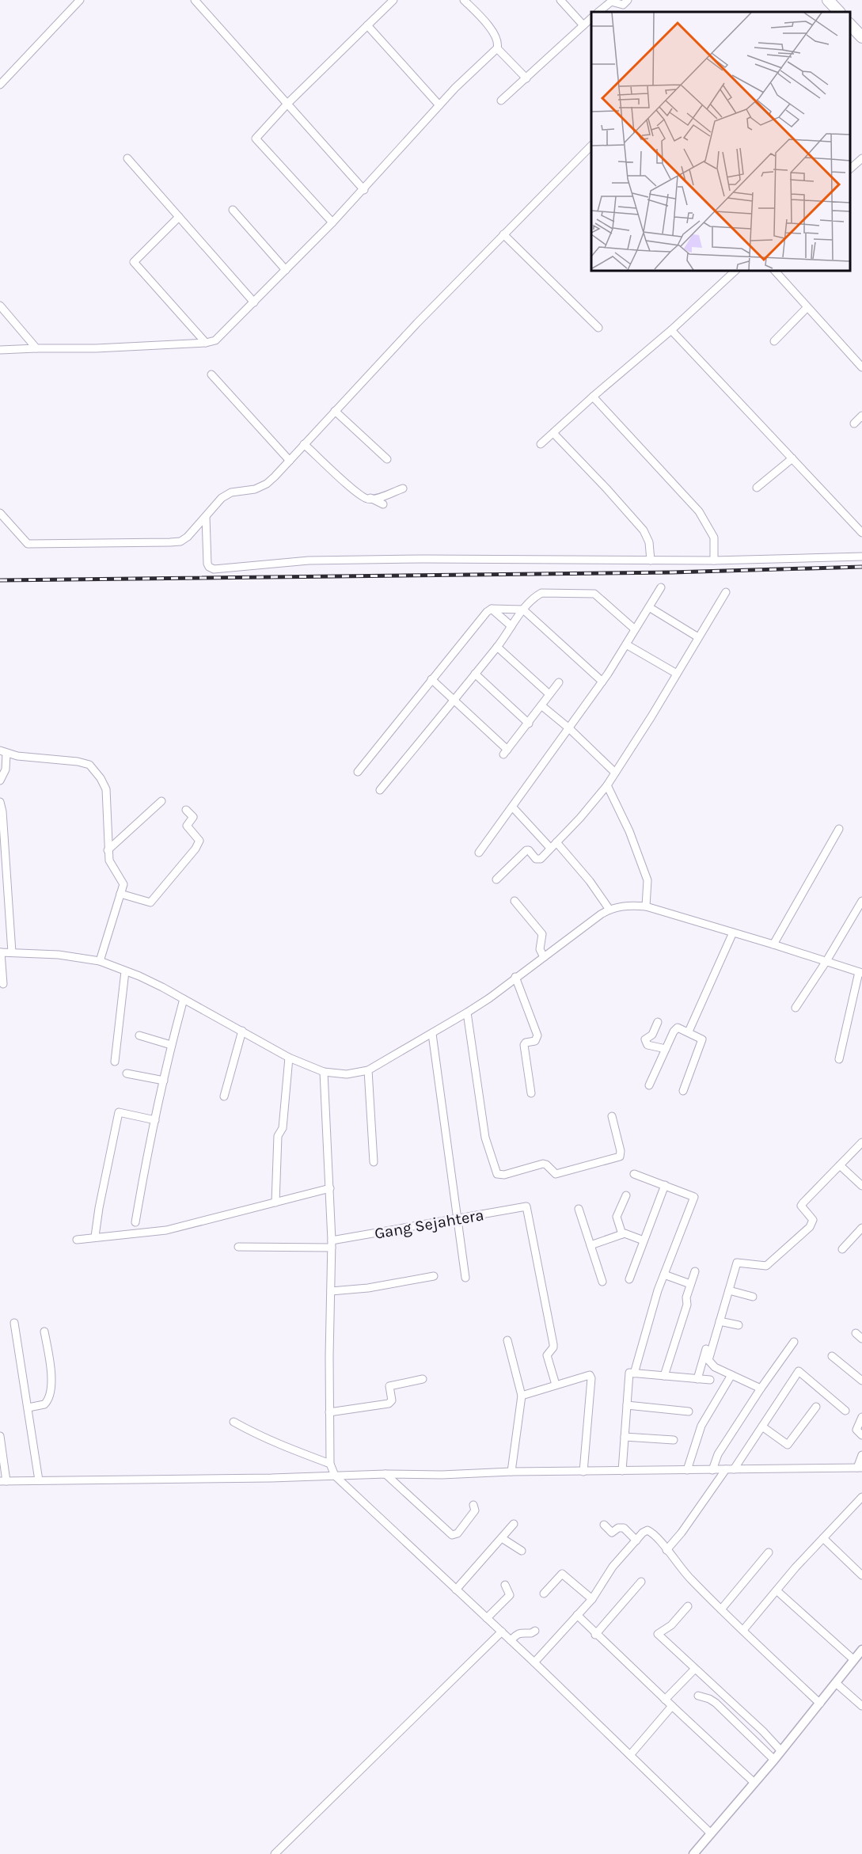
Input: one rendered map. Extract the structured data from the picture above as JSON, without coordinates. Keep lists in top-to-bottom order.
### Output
{
  "streets": {
    "street": ["Gang Sejahtera"]
  }
}
